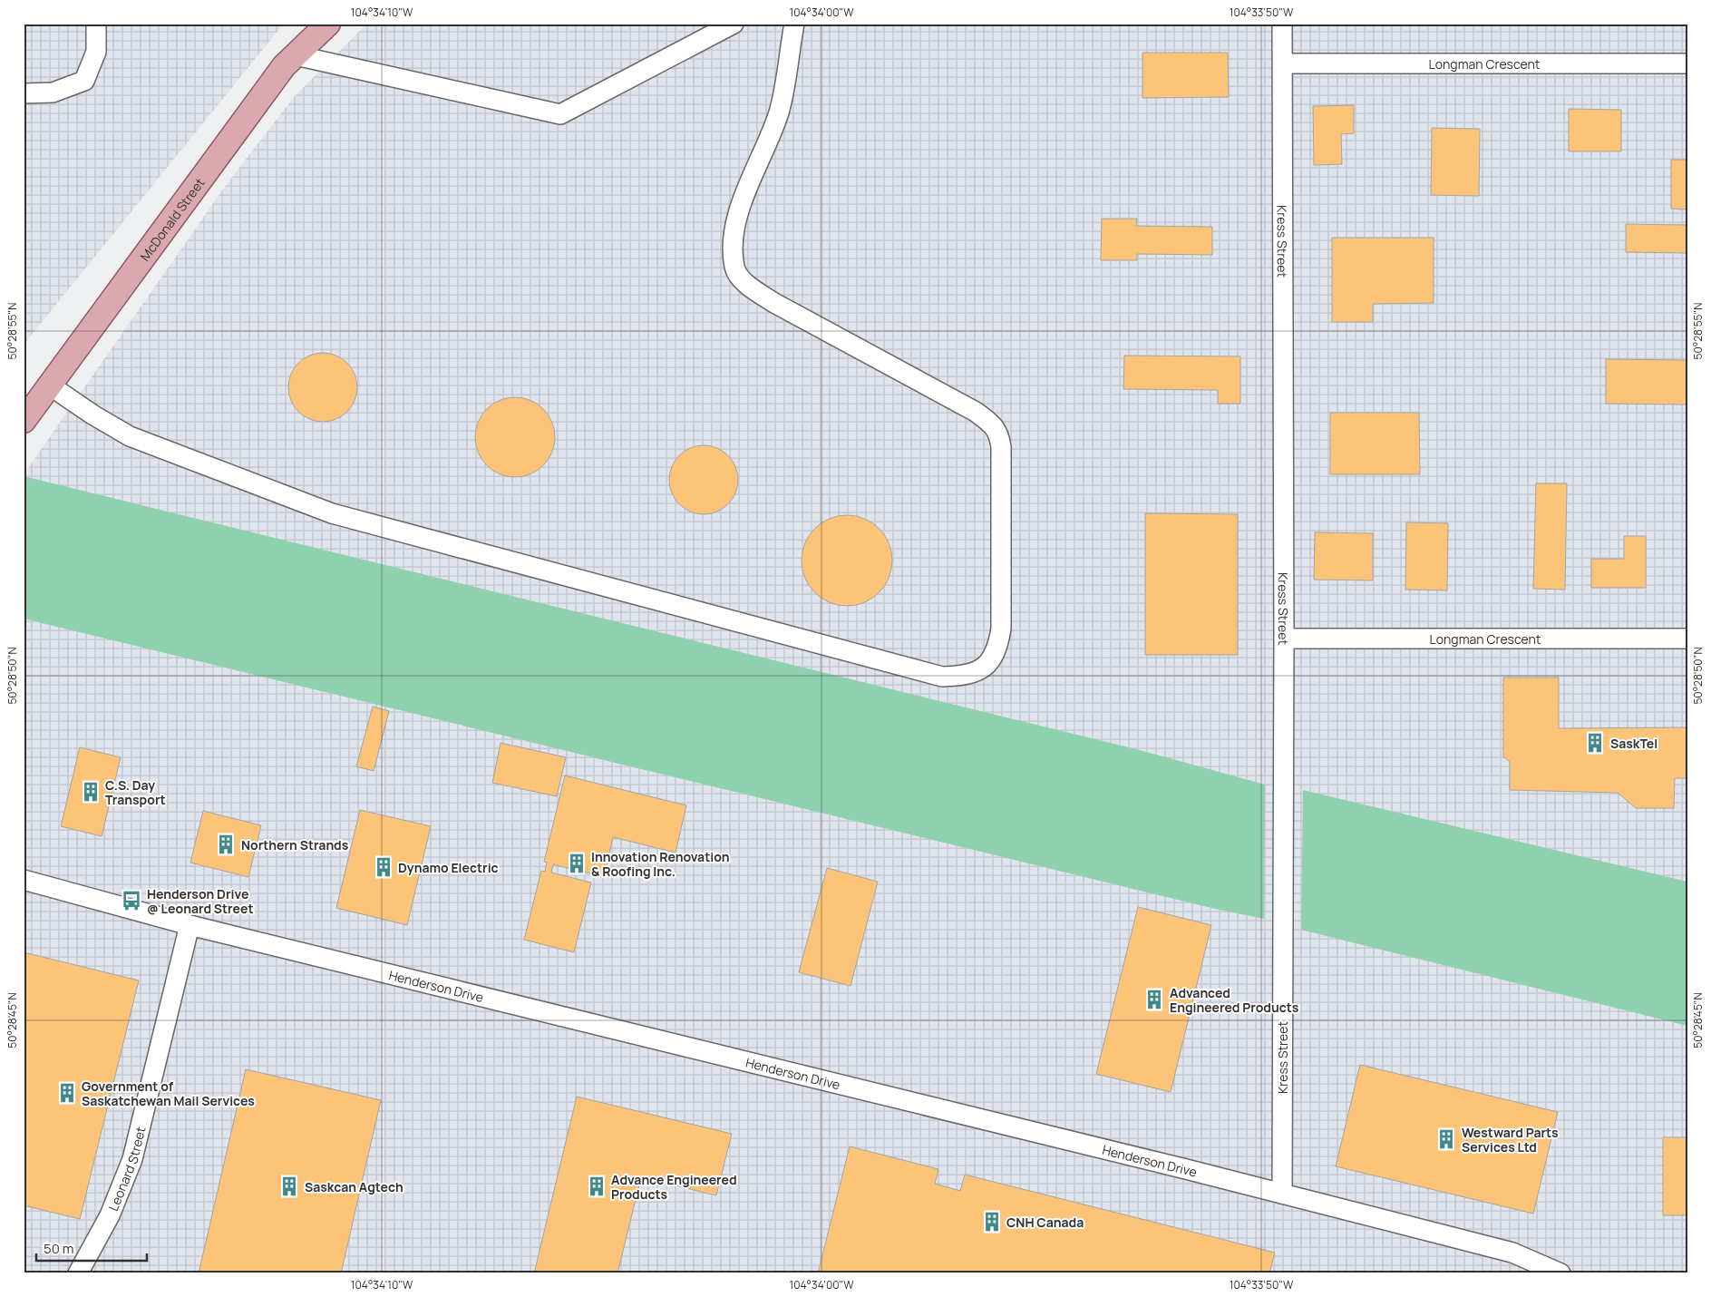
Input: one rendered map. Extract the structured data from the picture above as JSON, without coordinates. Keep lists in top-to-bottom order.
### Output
{
  "streets": {
    "main road": ["McDonald Street"],
    "street": [
      "Longman Crescent",
      "Kress Street",
      "Henderson Drive",
      "Leonard Street"
    ]
  },
  "crossings": [
    ["Longman Crescent", "Kress Street"],
    ["Kress Street", "Henderson Drive"],
    ["Henderson Drive", "Leonard Street"]
  ],
  "places": {
    "building": [
      "SaskTel",
      "C.S. Day Transport",
      "Northern Strands",
      "Innovation Renovation & Roofing Inc.",
      "Dynamo Electric",
      "Advanced Engineered Products",
      "Government of Saskatchewan Mail Services",
      "Westward Parts Services Ltd",
      "Saskcan Agtech",
      "Advance Engineered Products",
      "CNH Canada"
    ],
    "bus stop": ["Henderson Drive @ Leonard Street"]
  },
  "scale_bar": "50 m",
  "coordinates": [
    "104°34'10\"W",
    "104°34'00\"W",
    "104°33'50\"W",
    "50°28'55\"N",
    "50°28'50\"N",
    "50°28'45\"N"
  ]
}
